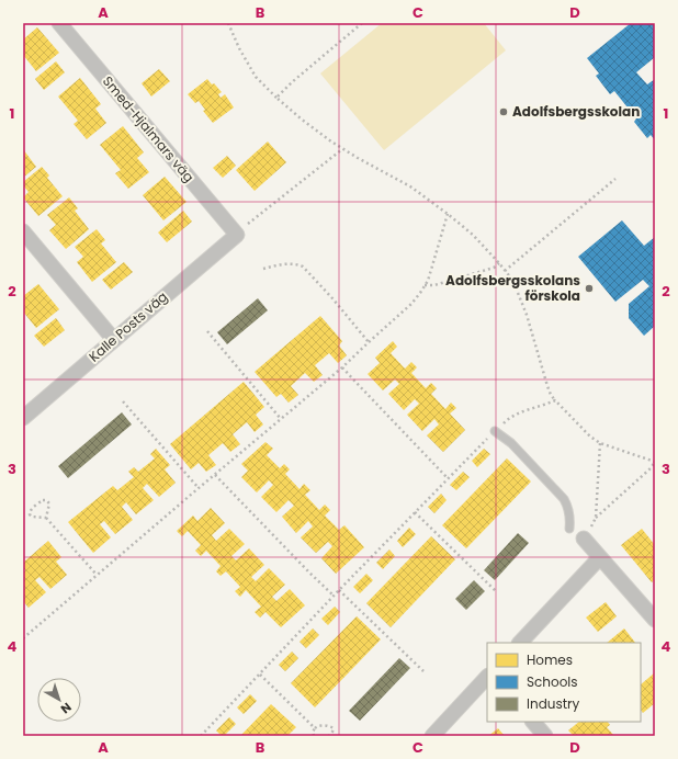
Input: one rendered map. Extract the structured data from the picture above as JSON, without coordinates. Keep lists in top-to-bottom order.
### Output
{
  "streets": {
    "street": ["Smed-Hjalmars väg", "Kalle Posts väg"]
  },
  "crossings": [
    ["Smed-Hjalmars väg", "Kalle Posts väg"]
  ],
  "places": ["Adolfsbergsskolan", "Adolfsbergsskolans förskola"],
  "legend": ["Homes", "Schools", "Industry"],
  "north": "bottom right",
  "grid": {
    "columns": [
      "A",
      "B",
      "C",
      "D"
    ],
    "rows": [
      "1",
      "2",
      "3",
      "4"
    ]
  }
}
